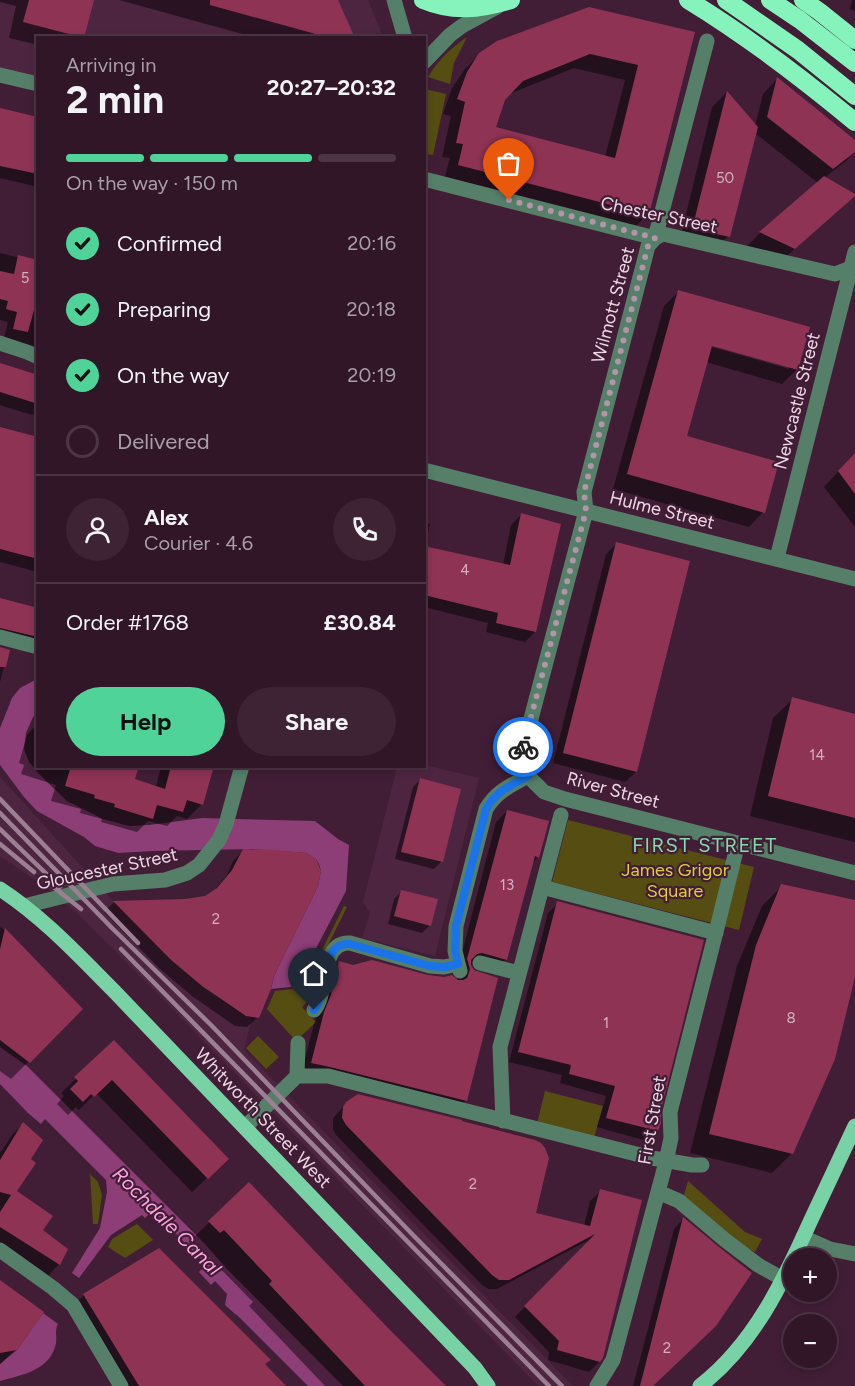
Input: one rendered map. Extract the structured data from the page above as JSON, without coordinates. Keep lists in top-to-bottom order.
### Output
{
  "streets": {
    "main road": ["Whitworth Street West"],
    "street": [
      "Chester Street",
      "Wilmott Street",
      "Newcastle Street",
      "Hulme Street",
      "River Street",
      "Gloucester Street",
      "First Street"
    ]
  },
  "crossings": [
    ["Chester Street", "Wilmott Street"],
    ["Chester Street", "Newcastle Street"],
    ["Wilmott Street", "Hulme Street"],
    ["Newcastle Street", "Hulme Street"],
    ["Gloucester Street", "Whitworth Street West"]
  ],
  "districts": ["FIRST STREET"],
  "water": ["Rochdale Canal"],
  "parks": ["James Grigor Square"],
  "house_numbers": [
    "50",
    "5",
    "4",
    "14",
    "13",
    "2",
    "8",
    "1",
    "2",
    "2"
  ],
  "page": {
    "heading": ["2 min", "Arriving in", "20:27–20:32"],
    "panel": [
      "Alex",
      "Courier · 4.6",
      "Order #1768",
      "£30.84"
    ],
    "bar": "On the way · 150 m",
    "list": [
      ["Confirmed", "20:16"],
      ["Preparing", "20:18"],
      ["On the way", "20:19"],
      "Delivered"
    ],
    "buttons": ["Help", "Share"],
    "map_buttons": ["+", "−"]
  }
}
